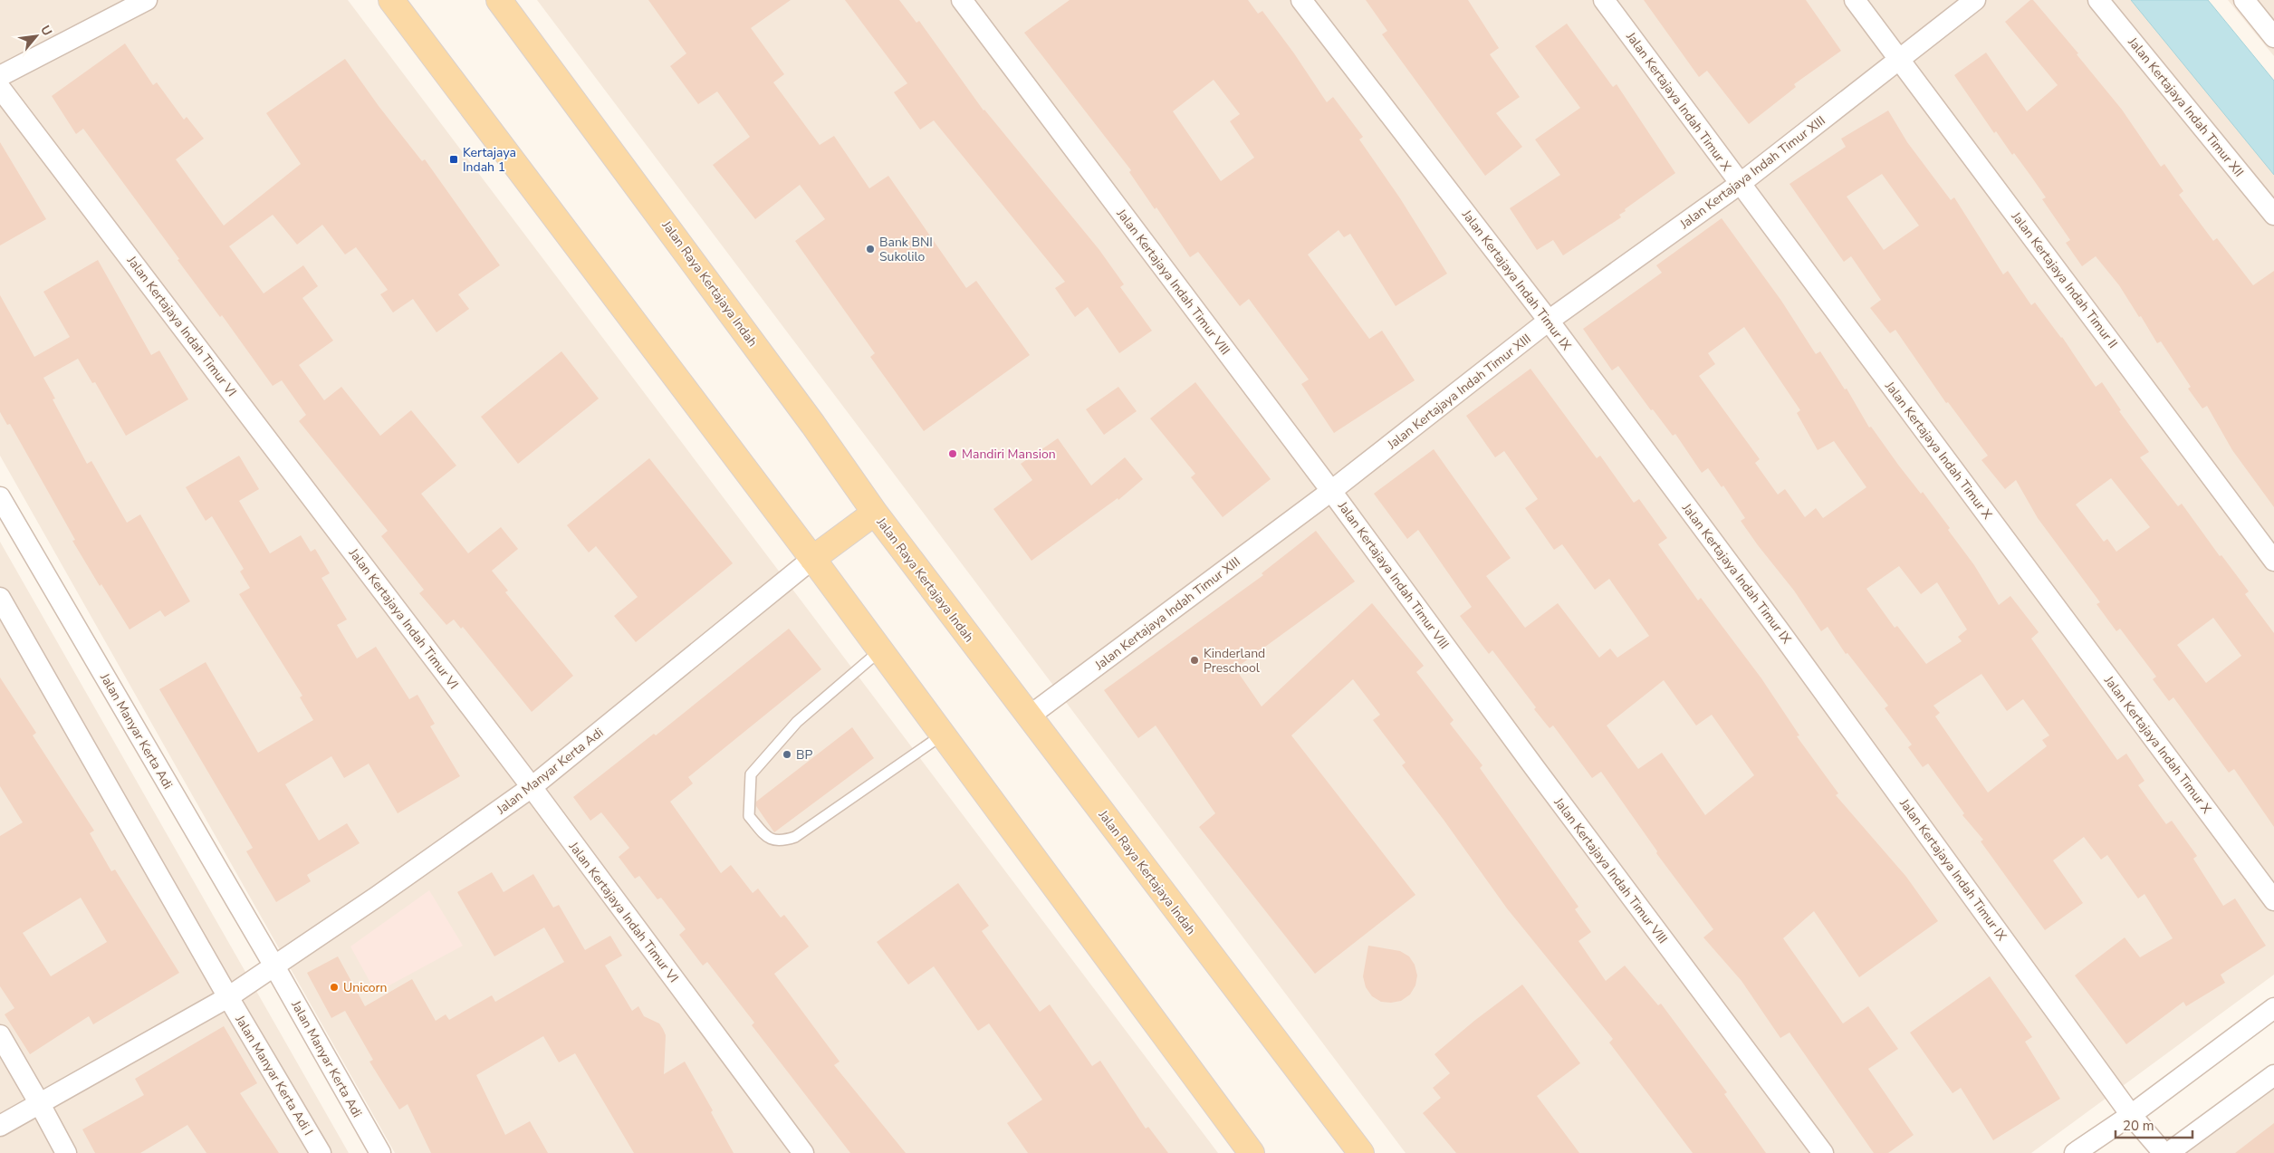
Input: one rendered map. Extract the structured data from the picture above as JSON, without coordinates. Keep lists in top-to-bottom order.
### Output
{
  "streets": {
    "main road": ["Jalan Raya Kertajaya Indah"],
    "street": [
      "Jalan Kertajaya Indah Timur X",
      "Jalan Kertajaya Indah Timur XII",
      "Jalan Kertajaya Indah Timur XIII",
      "Jalan Kertajaya Indah Timur IX",
      "Jalan Kertajaya Indah Timur II",
      "Jalan Kertajaya Indah Timur VIII",
      "Jalan Kertajaya Indah Timur VI",
      "Jalan Manyar Kerta Adi",
      "Jalan Manyar Kerta Adi I"
    ]
  },
  "crossings": [
    ["Jalan Kertajaya Indah Timur X", "Jalan Kertajaya Indah Timur XIII"],
    ["Jalan Kertajaya Indah Timur XIII", "Jalan Kertajaya Indah Timur IX"],
    ["Jalan Kertajaya Indah Timur XIII", "Jalan Kertajaya Indah Timur II"],
    ["Jalan Kertajaya Indah Timur XIII", "Jalan Kertajaya Indah Timur VIII"],
    ["Jalan Kertajaya Indah Timur XIII", "Jalan Raya Kertajaya Indah"],
    ["Jalan Kertajaya Indah Timur VI", "Jalan Manyar Kerta Adi"],
    ["Jalan Manyar Kerta Adi", "Jalan Manyar Kerta Adi I"]
  ],
  "places": {
    "transit": ["Kertajaya Indah 1"],
    "other": [
      "Bank BNI Sukolilo",
      "Mandiri Mansion",
      "Kinderland Preschool",
      "BP",
      "Unicorn"
    ]
  },
  "scale_bar": "20 m",
  "north": "top right"
}
